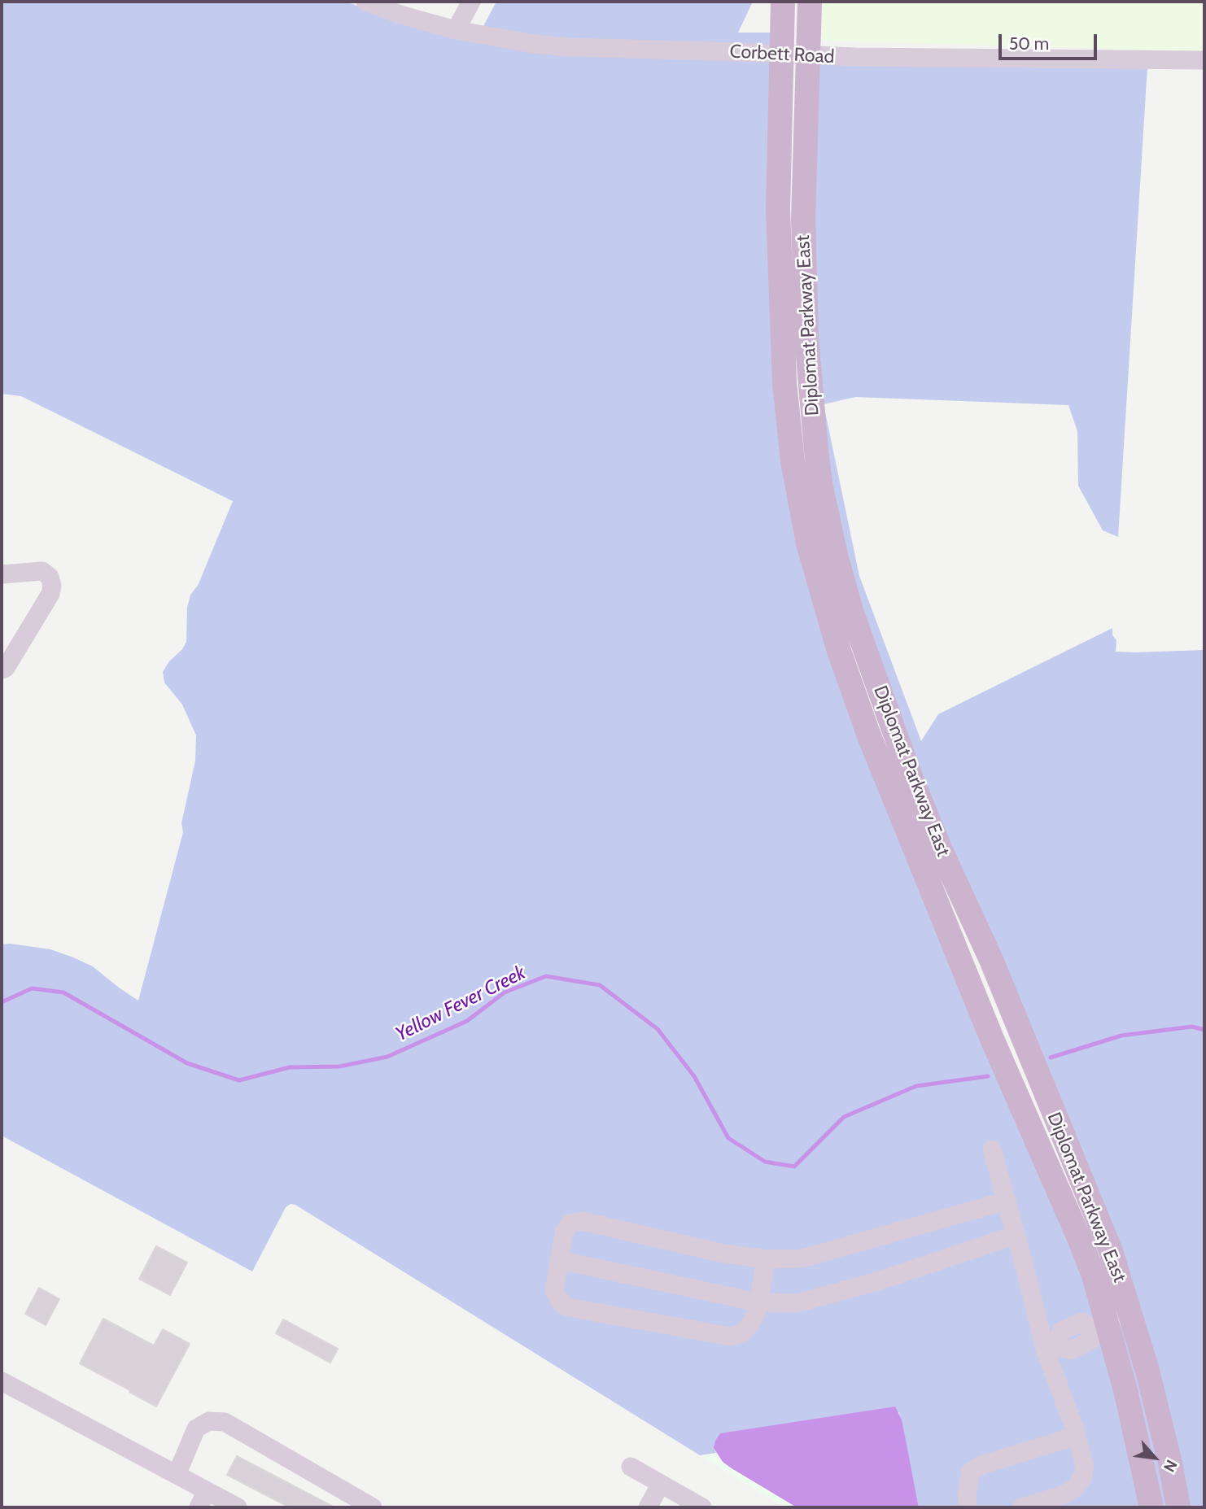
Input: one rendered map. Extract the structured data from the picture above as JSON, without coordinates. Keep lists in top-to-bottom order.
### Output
{
  "streets": {
    "main road": ["Diplomat Parkway East"],
    "street": ["Corbett Road"]
  },
  "crossings": [
    ["Corbett Road", "Diplomat Parkway East"]
  ],
  "water": ["Yellow Fever Creek"],
  "scale_bar": "50 m",
  "north": "bottom right"
}
